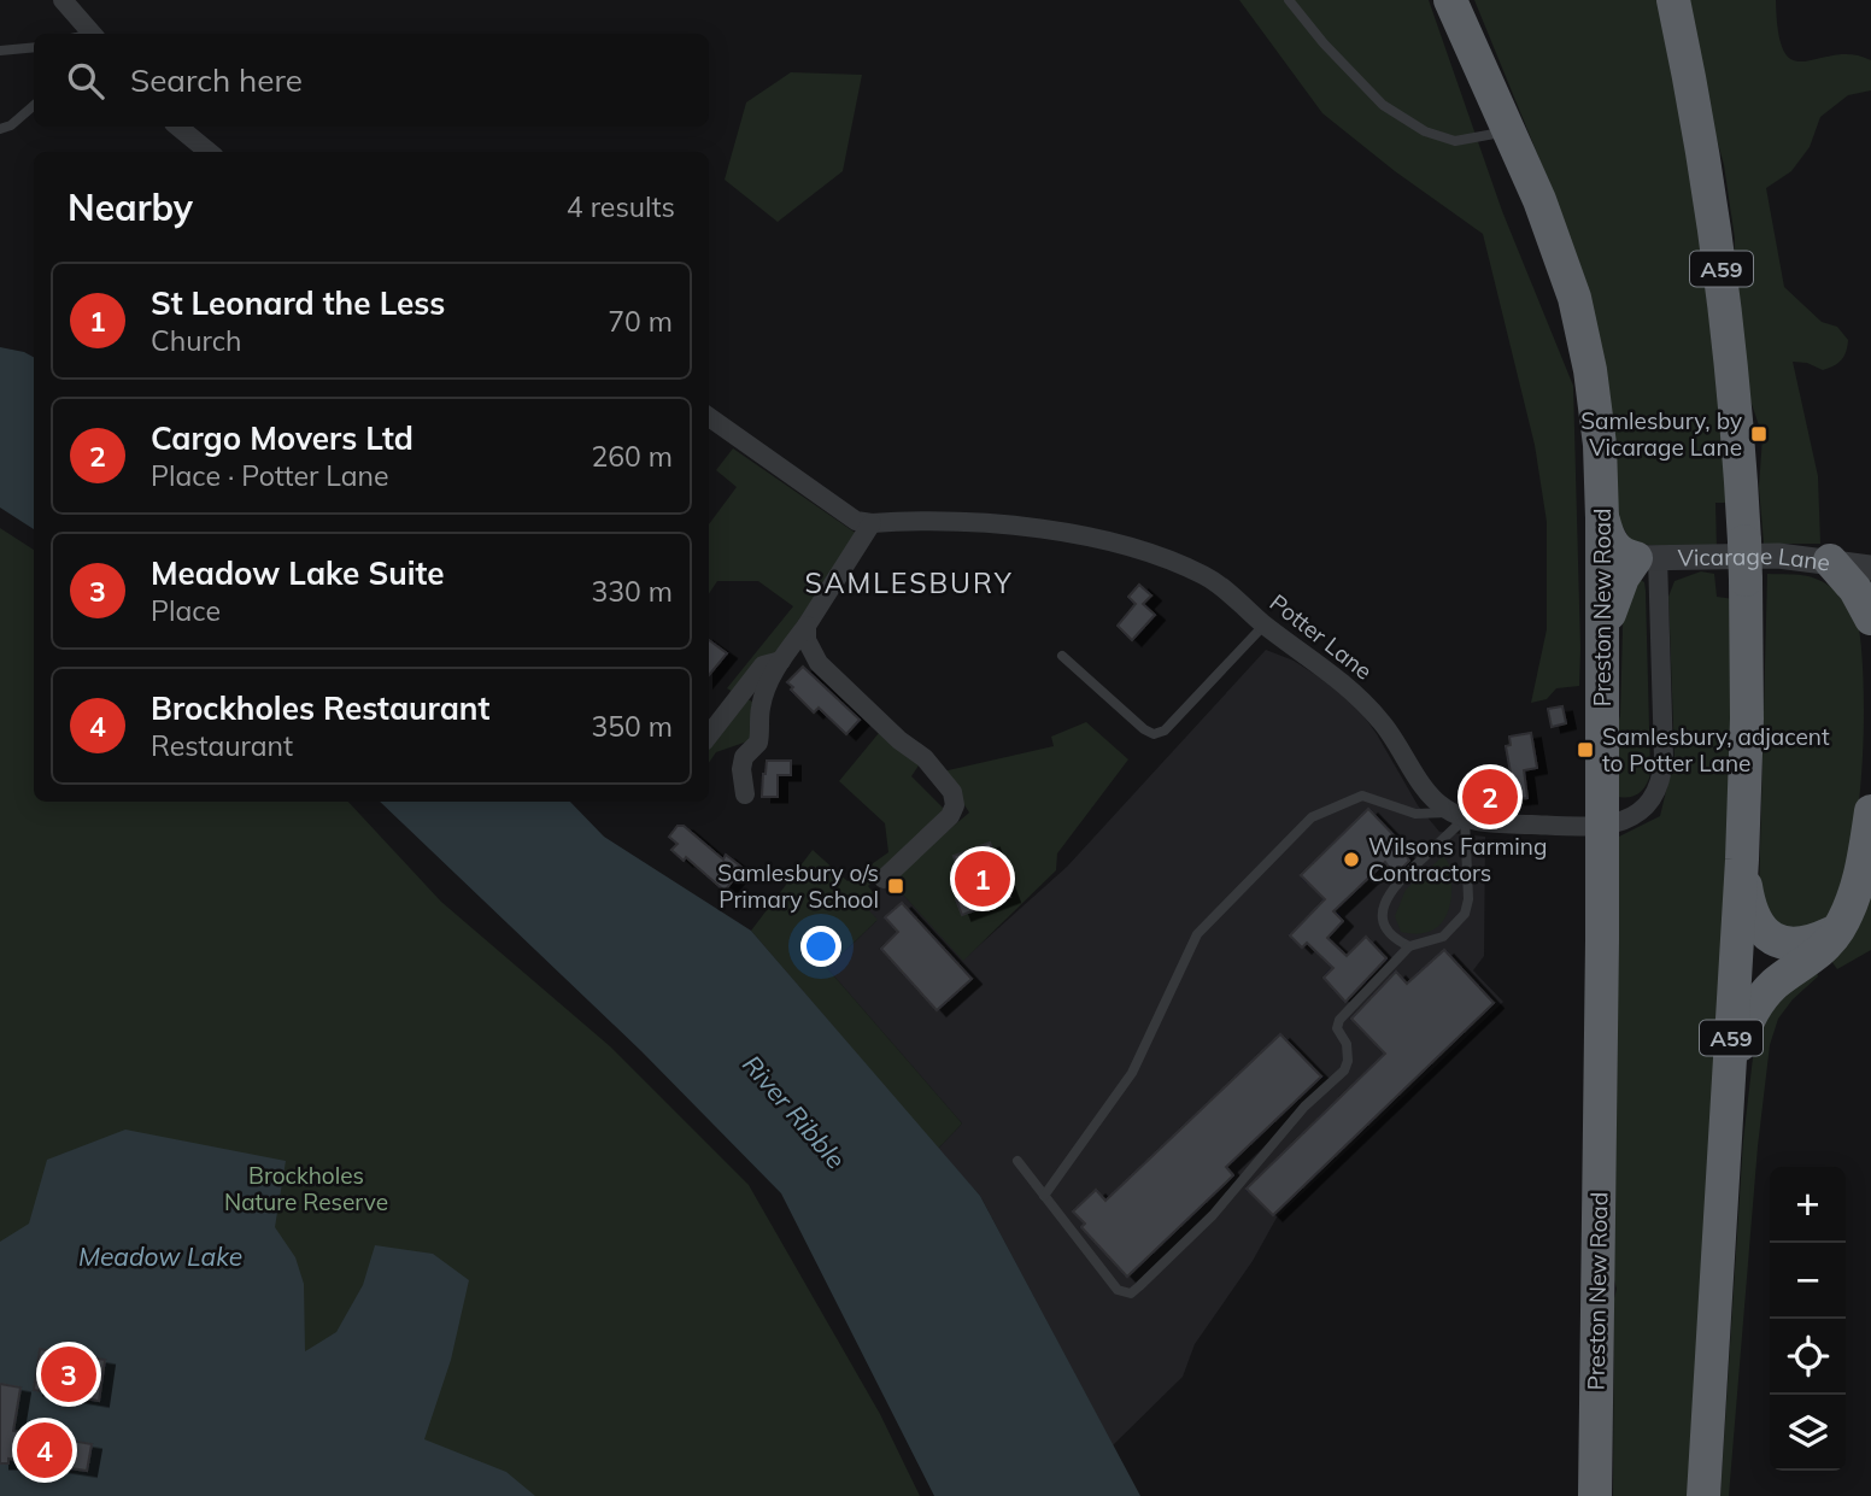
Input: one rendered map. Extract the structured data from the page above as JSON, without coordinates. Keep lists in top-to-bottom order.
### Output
{
  "streets": {
    "highway": ["A59", "Preston New Road"],
    "street": ["Vicarage Lane", "Potter Lane"]
  },
  "districts": ["SAMLESBURY"],
  "water": ["River Ribble", "Meadow Lake"],
  "parks": ["Brockholes Nature Reserve"],
  "places": {
    "transit": ["Samlesbury, by Vicarage Lane", "Samlesbury, adjacent to Potter Lane", "Samlesbury o/s Primary School"],
    "other": ["Wilsons Farming Contractors"]
  },
  "page": {
    "search": "Search here",
    "heading": ["Nearby", "4 results"],
    "list": [
      {
        "mark": "1",
        "name": "St Leonard the Less",
        "note": "Church",
        "value": "70 m"
      },
      {
        "mark": "2",
        "name": "Cargo Movers Ltd",
        "note": "Place · Potter Lane",
        "value": "260 m"
      },
      {
        "mark": "3",
        "name": "Meadow Lake Suite",
        "note": "Place",
        "value": "330 m"
      },
      {
        "mark": "4",
        "name": "Brockholes Restaurant",
        "note": "Restaurant",
        "value": "350 m"
      }
    ],
    "pins": [
      "2",
      "1",
      "3",
      "4"
    ],
    "map_buttons": ["+", "−"]
  }
}
